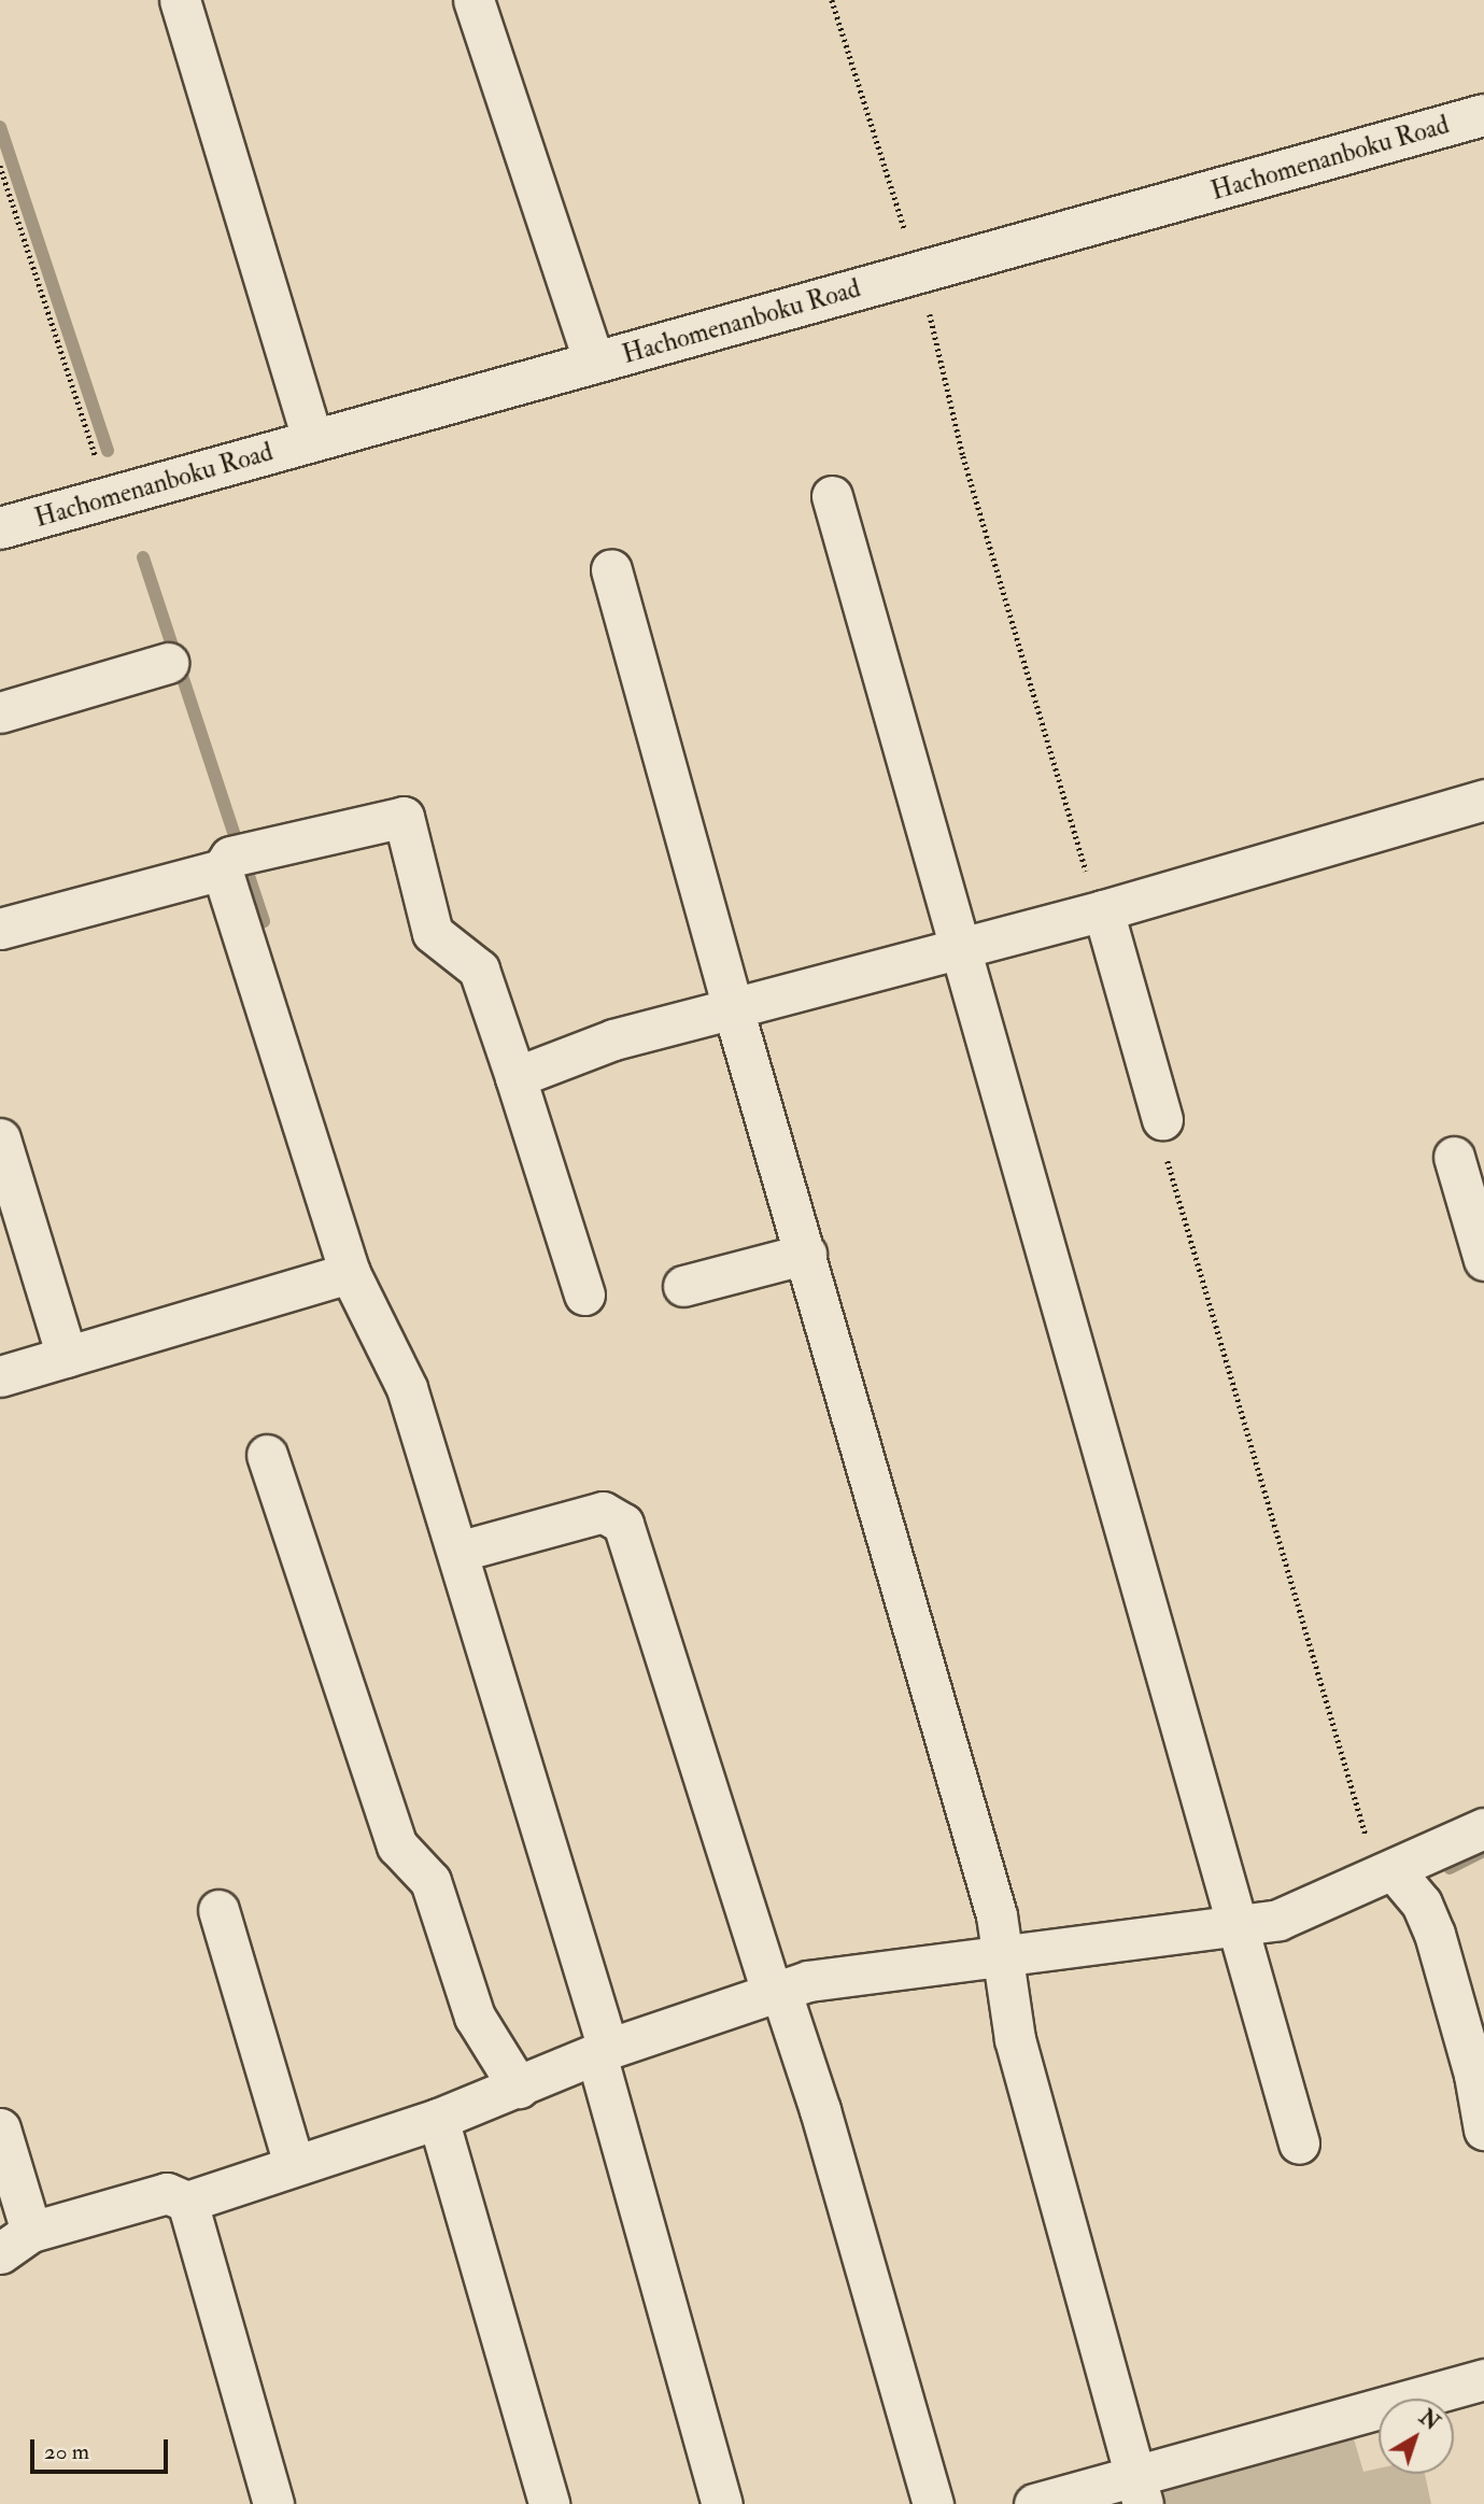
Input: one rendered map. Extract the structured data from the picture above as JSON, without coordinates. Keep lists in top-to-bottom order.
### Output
{
  "streets": {
    "street": ["Hachomenanboku Road"]
  },
  "scale_bar": "20 m",
  "north": "top right"
}
